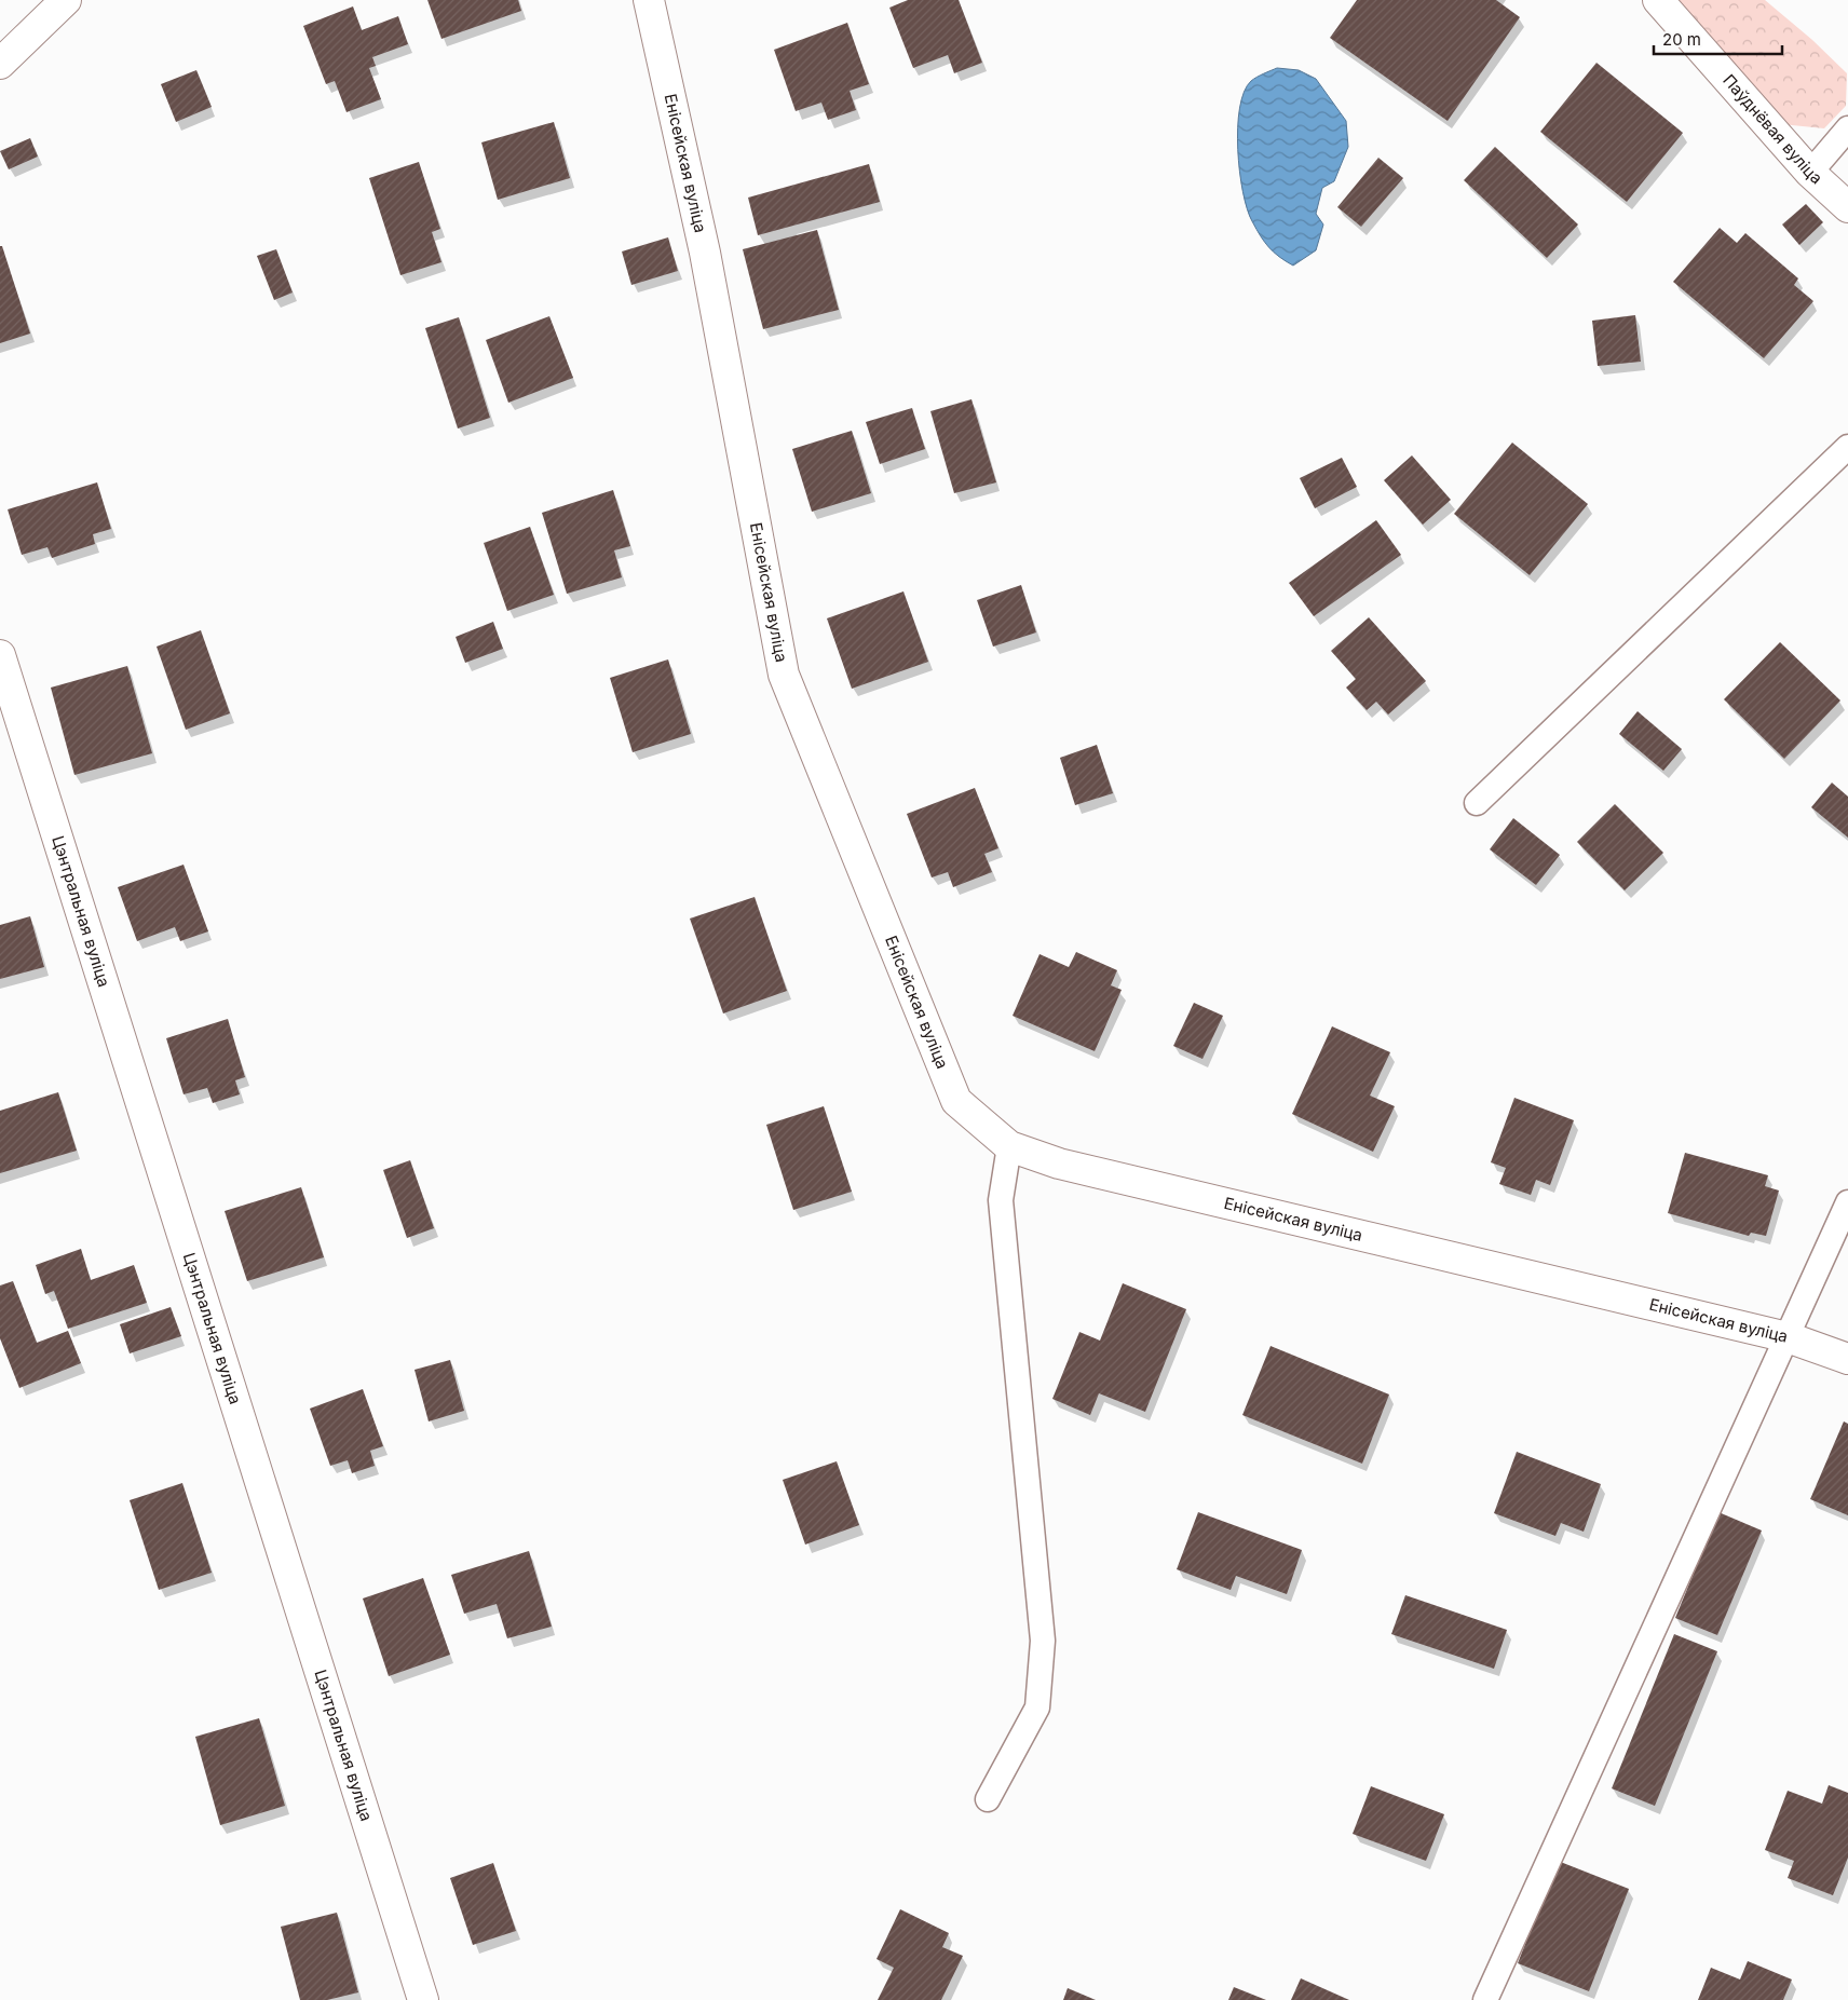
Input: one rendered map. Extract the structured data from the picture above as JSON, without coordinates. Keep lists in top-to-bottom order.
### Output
{
  "streets": {
    "street": ["Паўднёвая вуліца", "Енісейская вуліца", "Цэнтральная вуліца"]
  },
  "scale_bar": "20 m"
}
